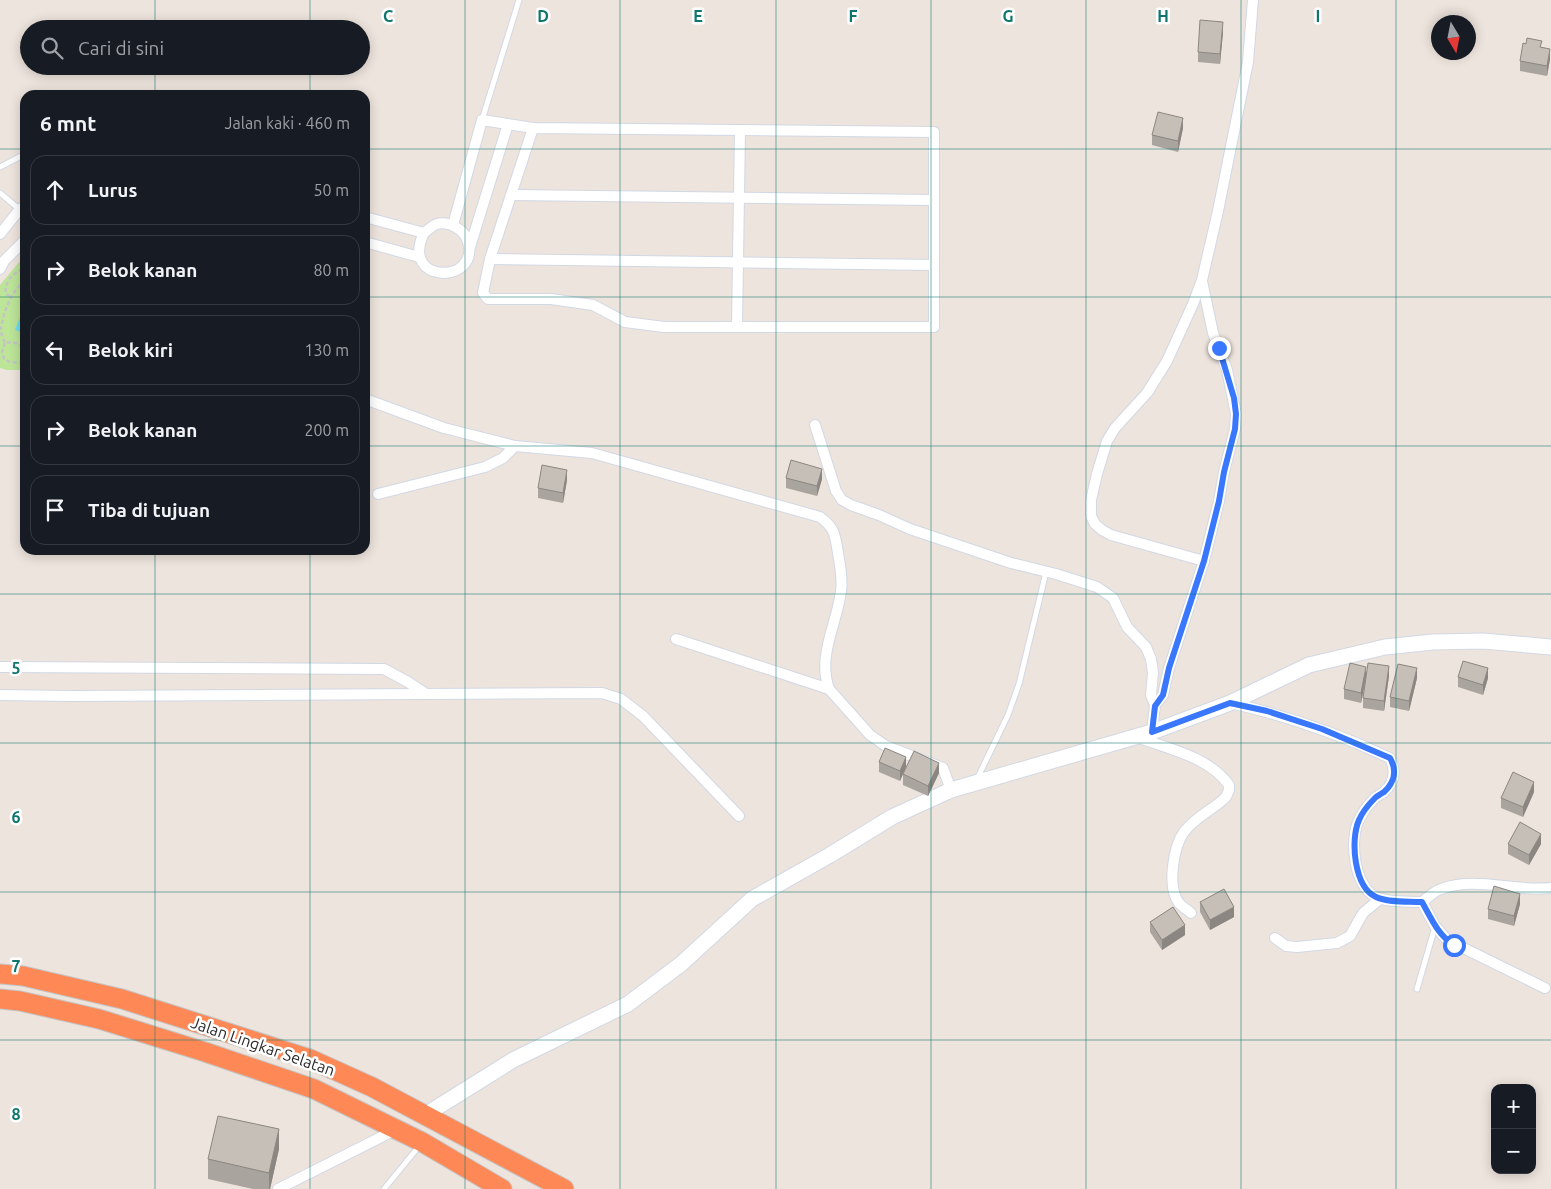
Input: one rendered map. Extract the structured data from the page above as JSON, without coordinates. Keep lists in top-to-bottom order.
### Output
{
  "streets": {
    "highway": ["Jalan Lingkar Selatan"]
  },
  "north": "bottom",
  "page": {
    "search": "Cari di sini",
    "heading": ["6 mnt", "Jalan kaki · 460 m"],
    "list": [
      ["Lurus", "50 m"],
      ["Belok kanan", "80 m"],
      ["Belok kiri", "130 m"],
      ["Belok kanan", "200 m"],
      "Tiba di tujuan"
    ],
    "map_buttons": ["+", "−"]
  },
  "grid": {
    "columns": [
      "C",
      "D",
      "E",
      "F",
      "G",
      "H",
      "I"
    ],
    "rows": [
      "5",
      "6",
      "7",
      "8"
    ]
  }
}
